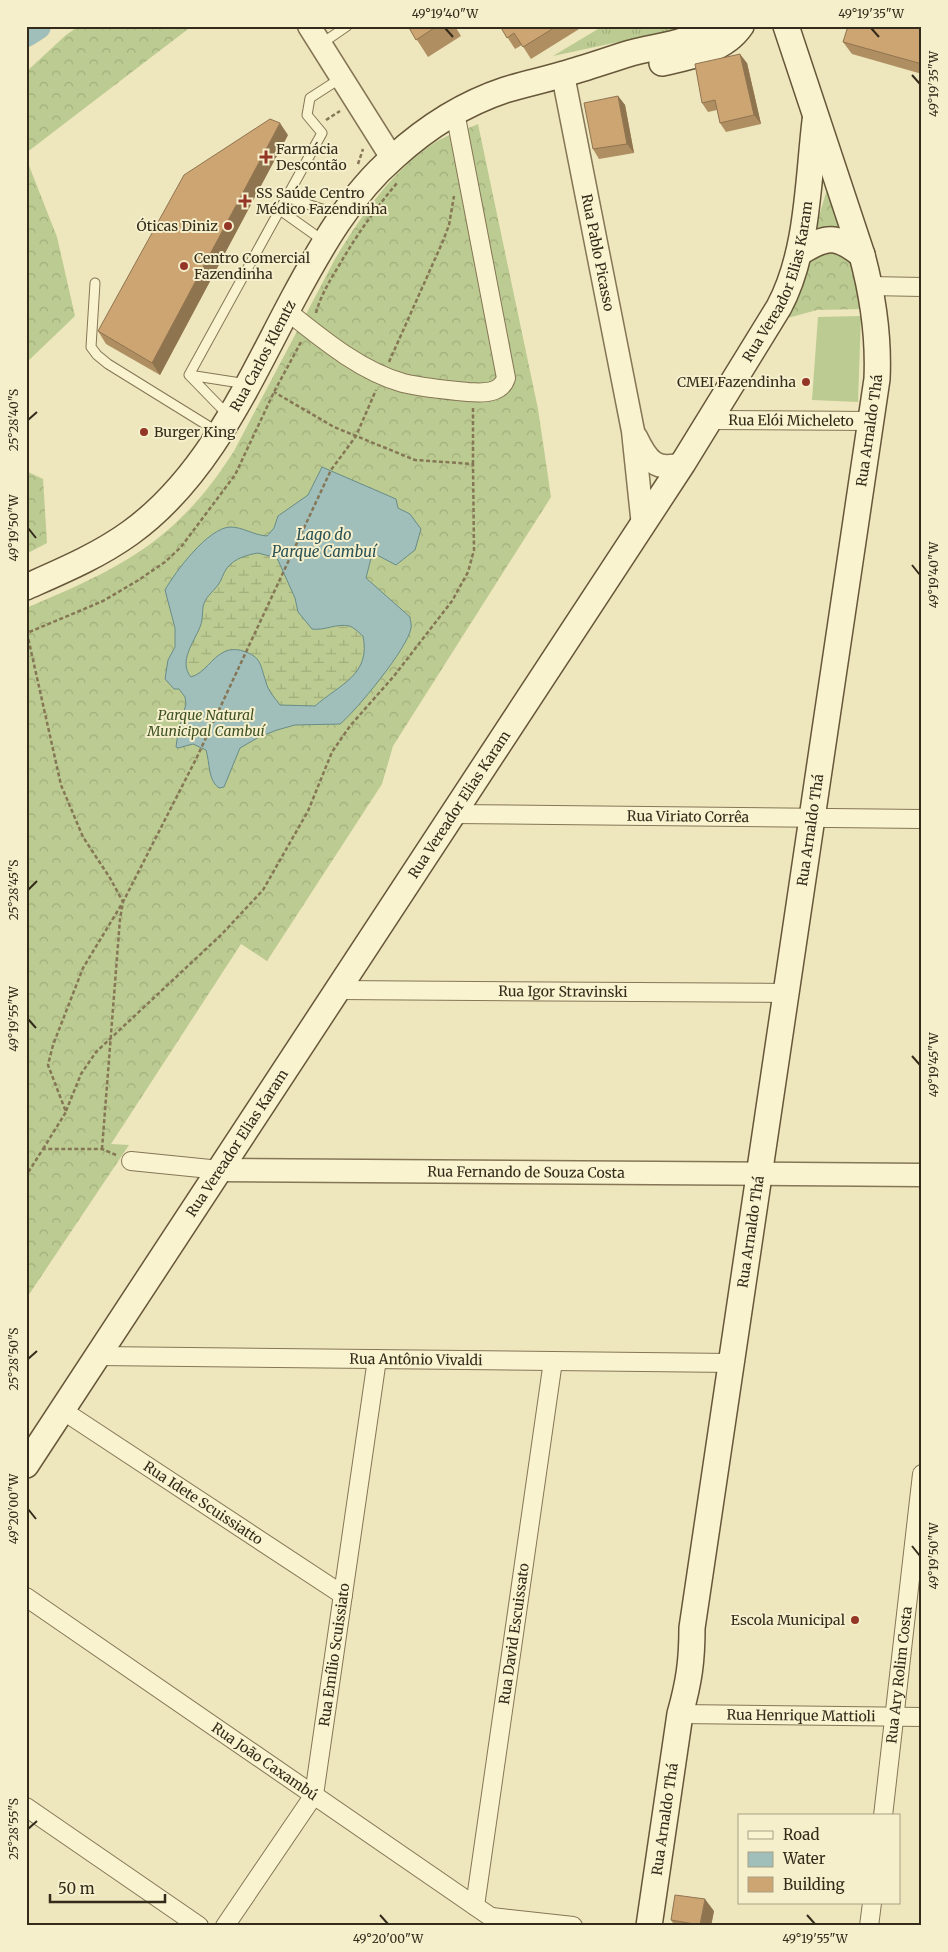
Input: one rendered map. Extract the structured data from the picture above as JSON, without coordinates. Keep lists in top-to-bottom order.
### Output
{
  "streets": {
    "main road": ["Rua Vereador Elias Karam", "Rua Carlos Klemtz", "Rua Arnaldo Thá"],
    "street": [
      "Rua Pablo Picasso",
      "Rua Elói Micheleto",
      "Rua Viriato Corrêa",
      "Rua Igor Stravinski",
      "Rua Fernando de Souza Costa",
      "Rua Antônio Vivaldi",
      "Rua Idete Scuissiatto",
      "Rua David Escuissato",
      "Rua Emílio Scuissiato",
      "Rua Ary Rolim Costa",
      "Rua Henrique Mattioli",
      "Rua João Caxambú"
    ]
  },
  "crossings": [
    ["Rua Pablo Picasso", "Rua Vereador Elias Karam"],
    ["Rua Pablo Picasso", "Rua Carlos Klemtz"],
    ["Rua Vereador Elias Karam", "Rua Elói Micheleto"],
    ["Rua Vereador Elias Karam", "Rua Arnaldo Thá"],
    ["Rua Vereador Elias Karam", "Rua Viriato Corrêa"],
    ["Rua Vereador Elias Karam", "Rua Igor Stravinski"],
    ["Rua Vereador Elias Karam", "Rua Fernando de Souza Costa"],
    ["Rua Vereador Elias Karam", "Rua Antônio Vivaldi"],
    ["Rua Vereador Elias Karam", "Rua Idete Scuissiatto"],
    ["Rua Elói Micheleto", "Rua Arnaldo Thá"],
    ["Rua Arnaldo Thá", "Rua Viriato Corrêa"],
    ["Rua Arnaldo Thá", "Rua Igor Stravinski"],
    ["Rua Arnaldo Thá", "Rua Fernando de Souza Costa"],
    ["Rua Arnaldo Thá", "Rua Antônio Vivaldi"],
    ["Rua Arnaldo Thá", "Rua Henrique Mattioli"],
    ["Rua Antônio Vivaldi", "Rua David Escuissato"],
    ["Rua Antônio Vivaldi", "Rua Emílio Scuissiato"],
    ["Rua Idete Scuissiatto", "Rua Emílio Scuissiato"],
    ["Rua David Escuissato", "Rua João Caxambú"],
    ["Rua Emílio Scuissiato", "Rua João Caxambú"],
    ["Rua Ary Rolim Costa", "Rua Henrique Mattioli"]
  ],
  "water": ["Lago do Parque Cambuí"],
  "parks": ["Parque Natural Municipal Cambuí"],
  "places": {
    "health": ["Farmácia Descontão", "SS Saúde Centro Médico Fazendinha"],
    "other": [
      "Óticas Diniz",
      "Centro Comercial Fazendinha",
      "CMEI Fazendinha",
      "Burger King",
      "Escola Municipal"
    ]
  },
  "legend": ["Road", "Water", "Building"],
  "scale_bar": "50 m",
  "coordinates": [
    "49°19'40\"W",
    "49°19'35\"W",
    "25°28'40\"S",
    "49°19'50\"W",
    "25°28'45\"S",
    "49°19'55\"W",
    "49°19'45\"W",
    "25°28'50\"S",
    "49°20'00\"W",
    "25°28'55\"S"
  ]
}
